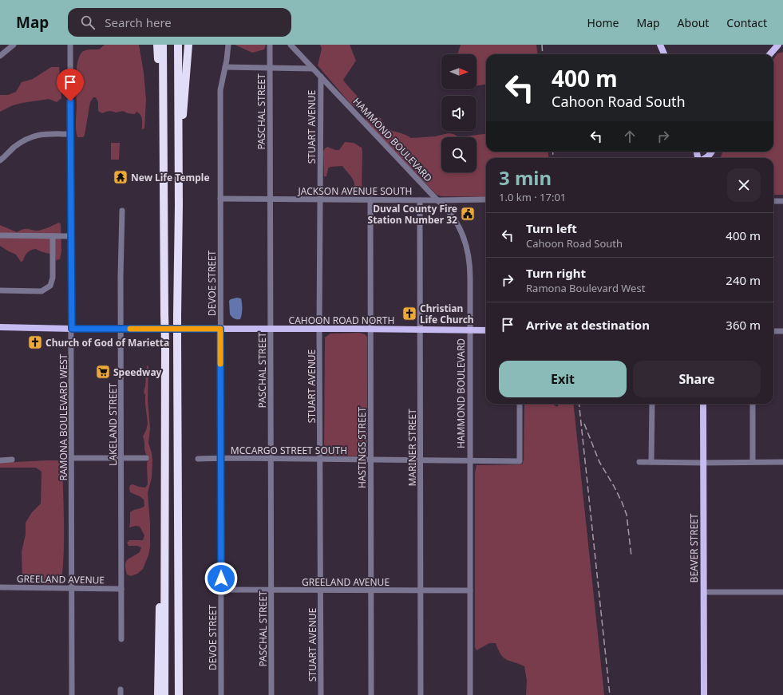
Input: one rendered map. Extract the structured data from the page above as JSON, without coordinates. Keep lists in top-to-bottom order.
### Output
{
  "streets": {
    "main road": ["CAHOON ROAD NORTH", "BEAVER STREET"],
    "street": [
      "PASCHAL STREET",
      "STUART AVENUE",
      "HAMMOND BOULEVARD",
      "JACKSON AVENUE SOUTH",
      "DEVOE STREET",
      "RAMONA BOULEVARD WEST",
      "LAKELAND STREET",
      "HASTINGS STREET",
      "MARINER STREET",
      "MCCARGO STREET SOUTH",
      "GREELAND AVENUE"
    ]
  },
  "crossings": [
    ["PASCHAL STREET", "JACKSON AVENUE SOUTH"],
    ["PASCHAL STREET", "CAHOON ROAD NORTH"],
    ["PASCHAL STREET", "MCCARGO STREET SOUTH"],
    ["PASCHAL STREET", "GREELAND AVENUE"],
    ["STUART AVENUE", "HAMMOND BOULEVARD"],
    ["STUART AVENUE", "JACKSON AVENUE SOUTH"],
    ["STUART AVENUE", "CAHOON ROAD NORTH"],
    ["STUART AVENUE", "MCCARGO STREET SOUTH"],
    ["STUART AVENUE", "GREELAND AVENUE"],
    ["HAMMOND BOULEVARD", "JACKSON AVENUE SOUTH"],
    ["HAMMOND BOULEVARD", "CAHOON ROAD NORTH"],
    ["HAMMOND BOULEVARD", "MCCARGO STREET SOUTH"],
    ["HAMMOND BOULEVARD", "GREELAND AVENUE"],
    ["JACKSON AVENUE SOUTH", "DEVOE STREET"],
    ["JACKSON AVENUE SOUTH", "HASTINGS STREET"],
    ["JACKSON AVENUE SOUTH", "MARINER STREET"],
    ["DEVOE STREET", "CAHOON ROAD NORTH"],
    ["DEVOE STREET", "MCCARGO STREET SOUTH"],
    ["DEVOE STREET", "GREELAND AVENUE"],
    ["CAHOON ROAD NORTH", "HASTINGS STREET"],
    ["CAHOON ROAD NORTH", "MARINER STREET"],
    ["RAMONA BOULEVARD WEST", "GREELAND AVENUE"],
    ["LAKELAND STREET", "GREELAND AVENUE"],
    ["HASTINGS STREET", "MCCARGO STREET SOUTH"],
    ["HASTINGS STREET", "GREELAND AVENUE"],
    ["MARINER STREET", "MCCARGO STREET SOUTH"],
    ["MARINER STREET", "GREELAND AVENUE"]
  ],
  "places": {
    "temple": ["New Life Temple"],
    "public building": ["Duval County Fire Station Number 32"],
    "church": ["Christian Life Church", "Church of God of Marietta"],
    "supermarket": ["Speedway"]
  },
  "north": "right",
  "page": {
    "header": "Map",
    "search": "Search here",
    "nav": [
      "Home",
      "Map",
      "About",
      "Contact"
    ],
    "turn": ["400 m", "Cahoon Road South"],
    "heading": ["3 min", "1.0 km · 17:01"],
    "list": [
      {
        "name": "Turn left",
        "note": "Cahoon Road South",
        "value": "400 m"
      },
      {
        "name": "Turn right",
        "note": "Ramona Boulevard West",
        "value": "240 m"
      },
      {
        "name": "Arrive at destination",
        "value": "360 m"
      }
    ],
    "buttons": ["Exit", "Share"]
  }
}
